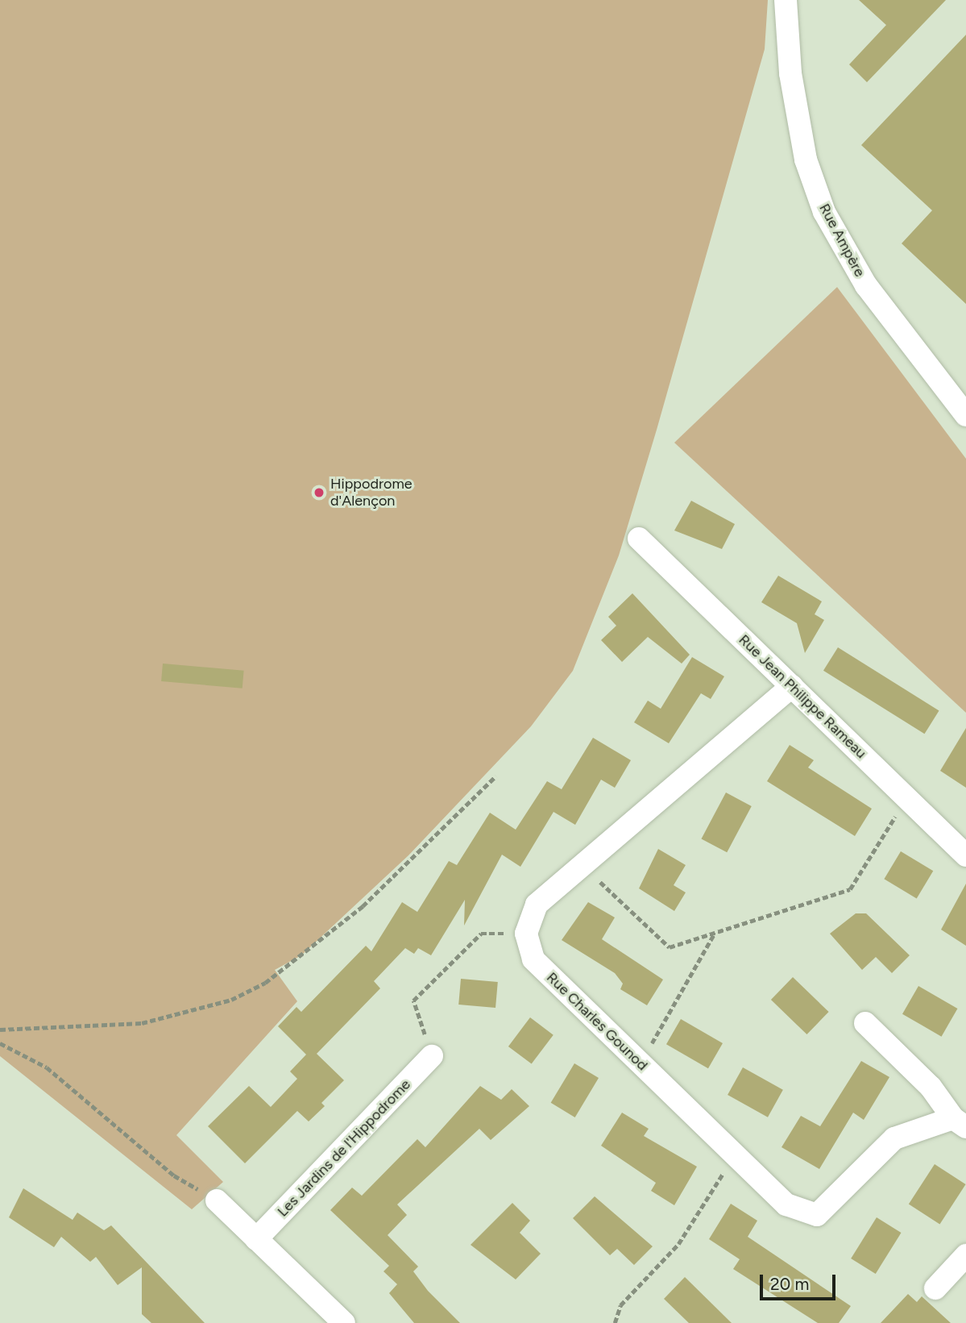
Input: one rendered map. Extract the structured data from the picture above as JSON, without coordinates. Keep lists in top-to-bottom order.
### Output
{
  "streets": {
    "street": [
      "Rue Ampère",
      "Rue Jean Philippe Rameau",
      "Rue Charles Gounod",
      "Les Jardins de l'Hippodrome"
    ]
  },
  "places": ["Hippodrome d'Alençon"],
  "scale_bar": "20 m"
}
